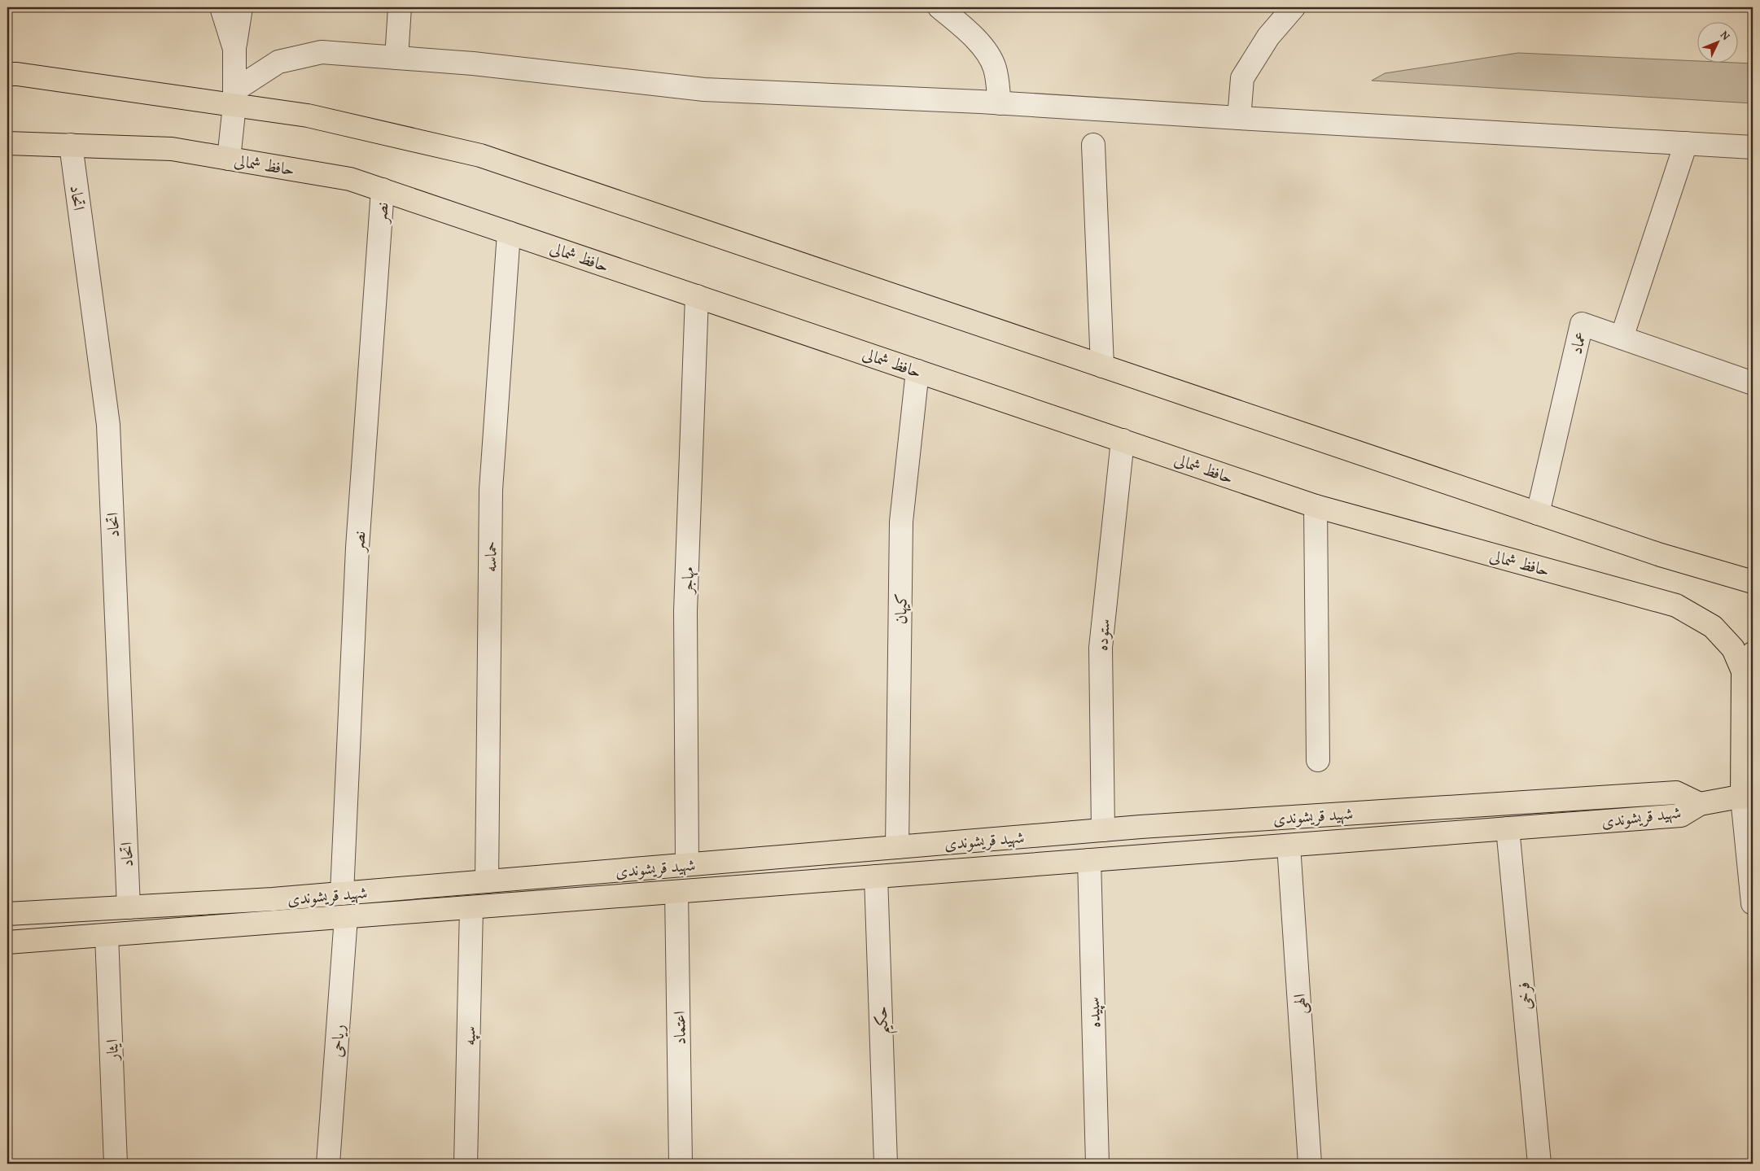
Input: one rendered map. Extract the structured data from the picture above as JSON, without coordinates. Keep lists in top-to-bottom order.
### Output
{
  "streets": {
    "main road": ["حافظ شمالی", "شهید قریشوندی"],
    "street": [
      "اتحاد",
      "نصر",
      "عماد",
      "حماسه",
      "مهاجر",
      "کیهان",
      "ستوده",
      "فرخی",
      "الهی",
      "سپیده",
      "حکیم",
      "اعتماد",
      "سپه",
      "ریاحی",
      "ایثار"
    ]
  },
  "crossings": [
    ["حافظ شمالی", "اتحاد"],
    ["حافظ شمالی", "نصر"],
    ["حافظ شمالی", "حماسه"],
    ["حافظ شمالی", "مهاجر"],
    ["حافظ شمالی", "کیهان"],
    ["حافظ شمالی", "ستوده"],
    ["اتحاد", "شهید قریشوندی"],
    ["نصر", "شهید قریشوندی"],
    ["حماسه", "شهید قریشوندی"],
    ["مهاجر", "شهید قریشوندی"],
    ["کیهان", "شهید قریشوندی"],
    ["ستوده", "شهید قریشوندی"],
    ["شهید قریشوندی", "فرخی"],
    ["شهید قریشوندی", "الهی"],
    ["شهید قریشوندی", "سپیده"],
    ["شهید قریشوندی", "حکیم"],
    ["شهید قریشوندی", "اعتماد"],
    ["شهید قریشوندی", "سپه"],
    ["شهید قریشوندی", "ریاحی"],
    ["شهید قریشوندی", "ایثار"]
  ],
  "north": "top right"
}
